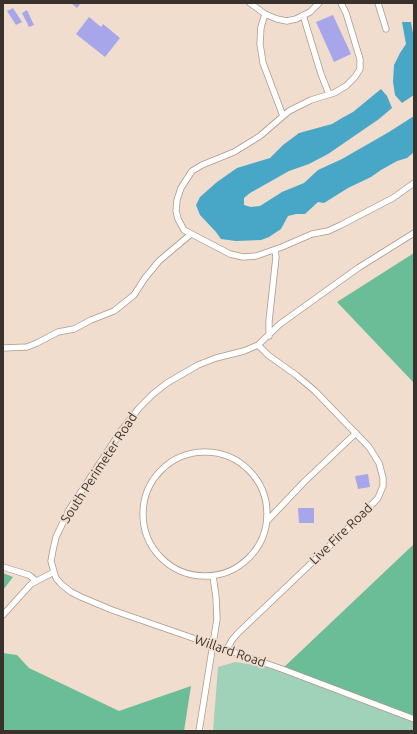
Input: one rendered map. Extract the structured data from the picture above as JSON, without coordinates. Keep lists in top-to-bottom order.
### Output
{
  "streets": {
    "lane": ["South Perimeter Road", "Live Fire Road", "Willard Road"]
  },
  "crossings": [
    ["South Perimeter Road", "Live Fire Road"],
    ["South Perimeter Road", "Willard Road"],
    ["Live Fire Road", "Willard Road"]
  ]
}
